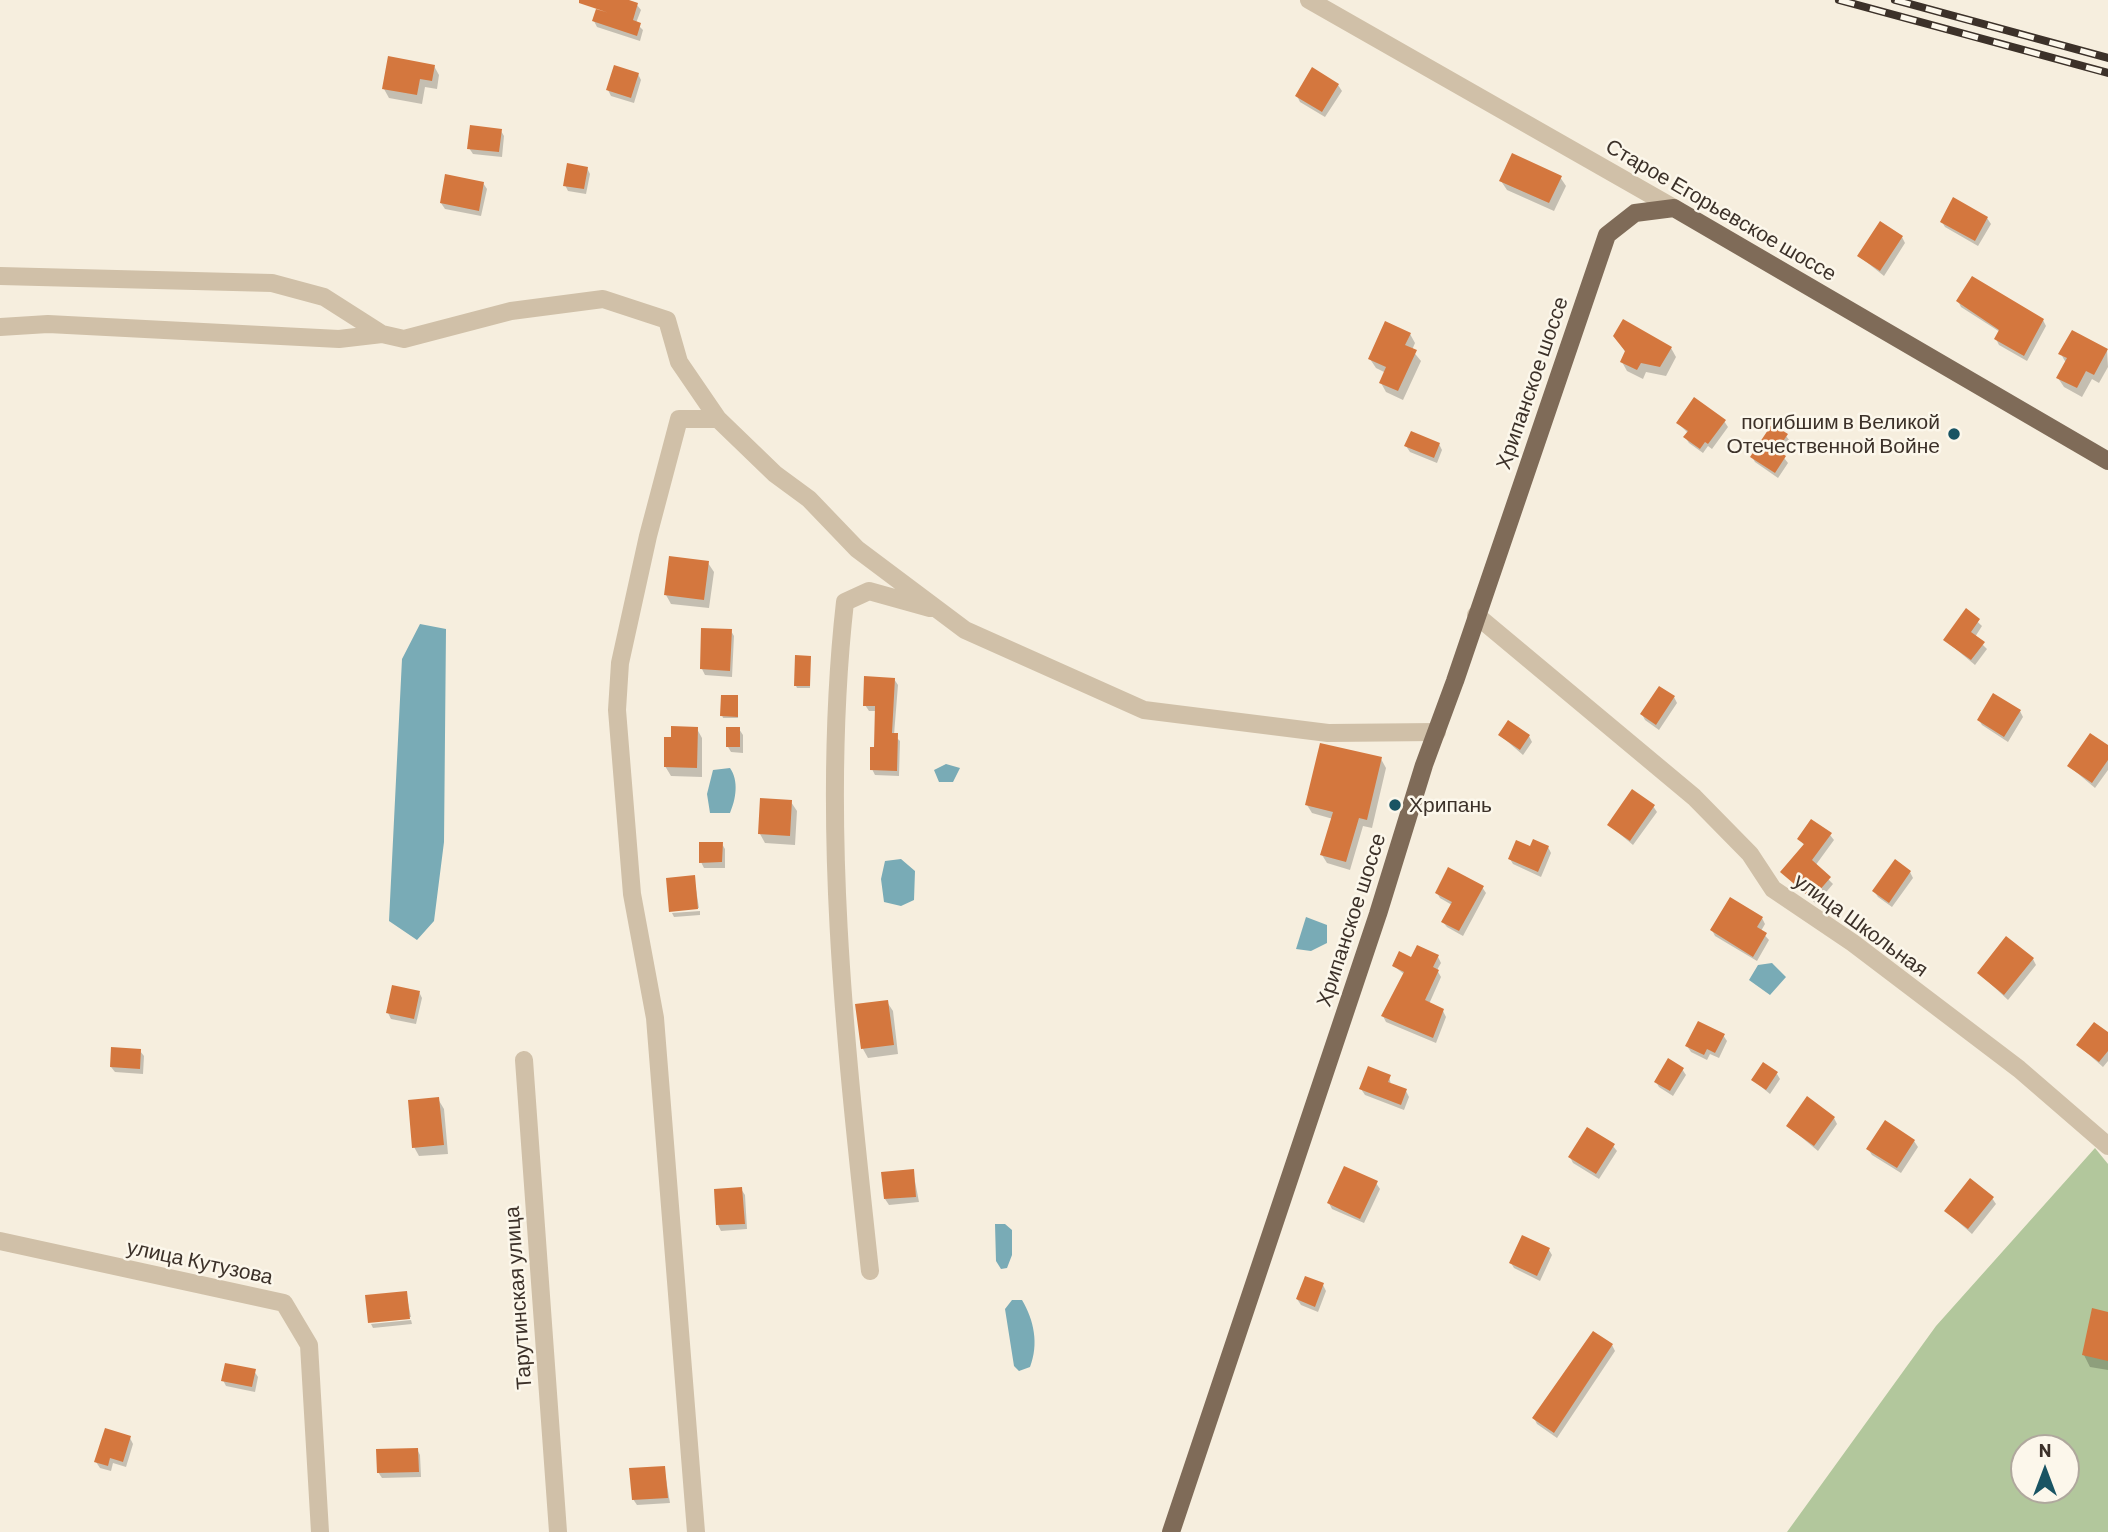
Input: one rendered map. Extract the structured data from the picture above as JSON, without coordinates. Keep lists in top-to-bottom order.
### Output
{
  "streets": {
    "main road": ["Старое Егорьевское шоссе", "Хрипанское шоссе"],
    "street": ["улица Школьная", "улица Кутузова", "Тарутинская улица"]
  },
  "crossings": [
    ["Старое Егорьевское шоссе", "Хрипанское шоссе"],
    ["Хрипанское шоссе", "улица Школьная"]
  ],
  "places": ["погибшим в Великой Отечественной Войне", "Хрипань"],
  "north": "top"
}
